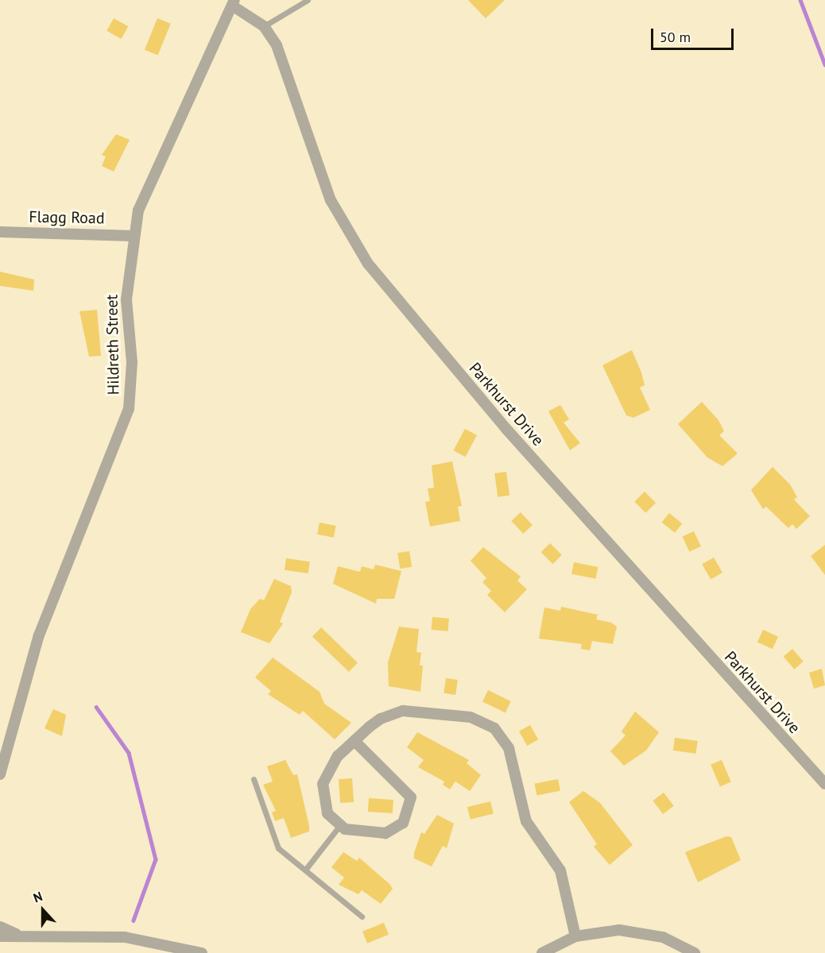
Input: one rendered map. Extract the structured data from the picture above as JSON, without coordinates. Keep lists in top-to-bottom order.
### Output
{
  "streets": {
    "street": ["Flagg Road", "Hildreth Street", "Parkhurst Drive"]
  },
  "crossings": [
    ["Flagg Road", "Hildreth Street"],
    ["Hildreth Street", "Parkhurst Drive"]
  ],
  "scale_bar": "50 m",
  "north": "top"
}
